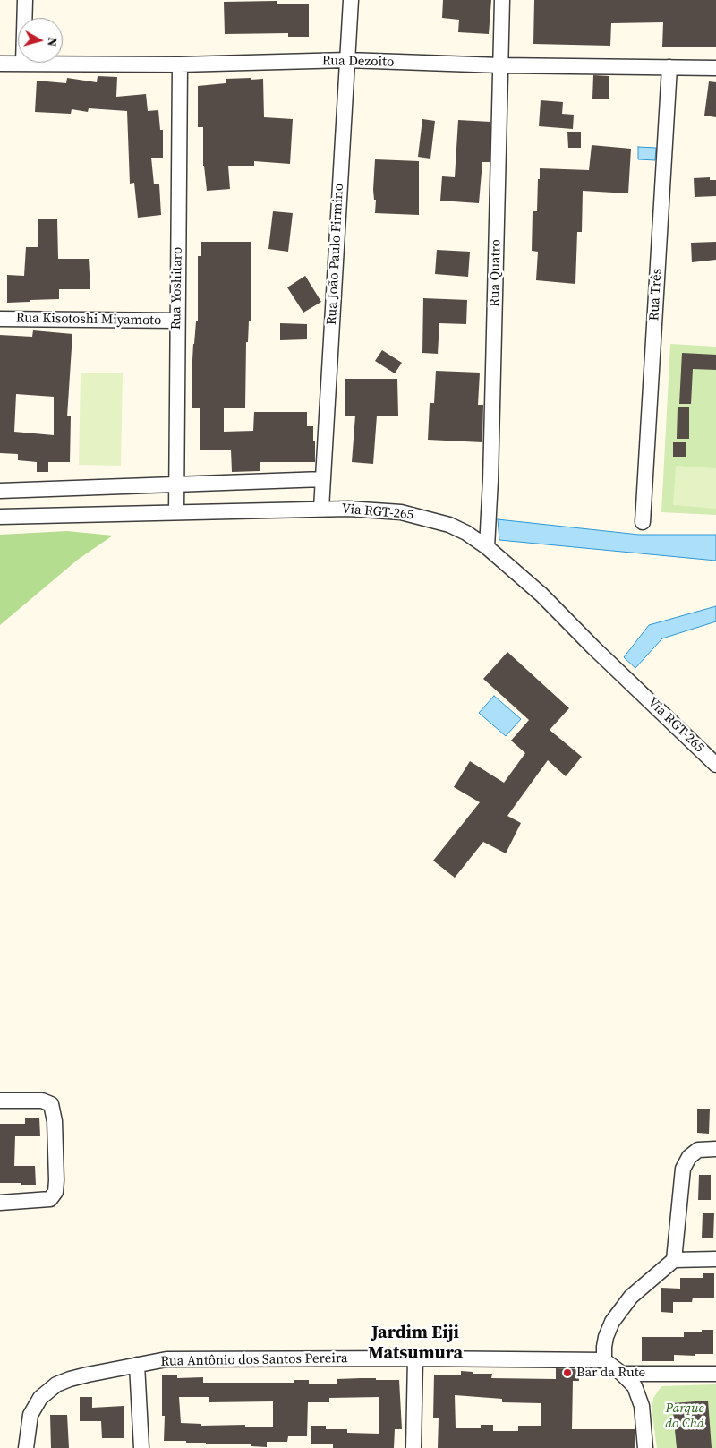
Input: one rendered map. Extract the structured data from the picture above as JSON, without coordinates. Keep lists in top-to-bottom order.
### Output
{
  "streets": {
    "street": [
      "Rua Dezoito",
      "Rua João Paulo Firmino",
      "Rua Quatro",
      "Rua Yoshitaro",
      "Rua Três",
      "Rua Kisotoshi Miyamoto",
      "Via RGT-265",
      "Rua Antônio dos Santos Pereira"
    ]
  },
  "crossings": [
    ["Rua Dezoito", "Rua João Paulo Firmino"],
    ["Rua Dezoito", "Rua Quatro"],
    ["Rua Dezoito", "Rua Yoshitaro"],
    ["Rua Dezoito", "Rua Três"],
    ["Rua João Paulo Firmino", "Via RGT-265"],
    ["Rua Quatro", "Via RGT-265"],
    ["Rua Yoshitaro", "Rua Kisotoshi Miyamoto"],
    ["Rua Yoshitaro", "Via RGT-265"]
  ],
  "districts": ["Jardim Eiji Matsumura"],
  "parks": ["Parque do Chá"],
  "places": ["Bar da Rute"],
  "north": "right"
}
